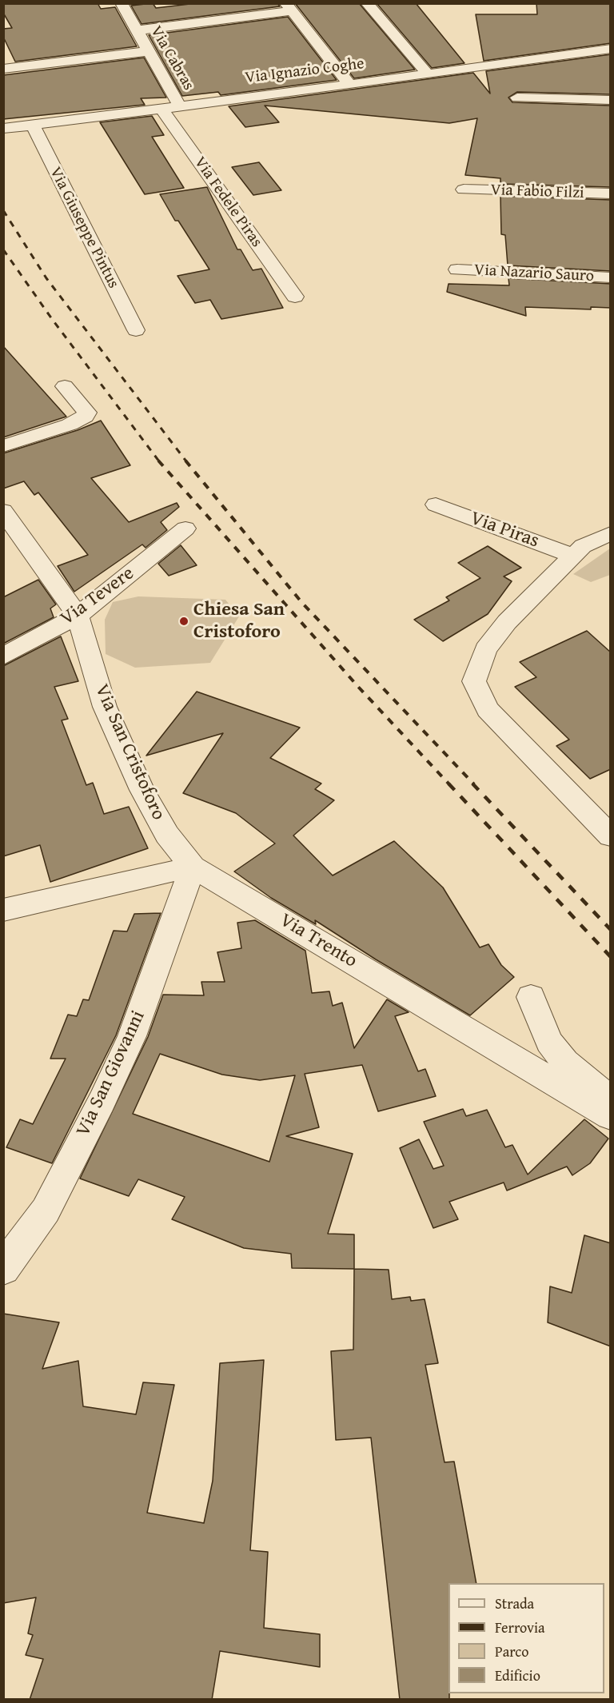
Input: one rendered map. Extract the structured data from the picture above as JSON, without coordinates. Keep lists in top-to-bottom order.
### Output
{
  "streets": {
    "street": [
      "Via Cabras",
      "Via Ignazio Coghe",
      "Via Fabio Filzi",
      "Via Fedele Piras",
      "Via Giuseppe Pintus",
      "Via Nazario Sauro",
      "Via Piras",
      "Via Tevere",
      "Via San Cristoforo",
      "Via Trento",
      "Via San Giovanni"
    ]
  },
  "crossings": [
    ["Via Cabras", "Via Ignazio Coghe"],
    ["Via Ignazio Coghe", "Via Fedele Piras"],
    ["Via Ignazio Coghe", "Via Giuseppe Pintus"],
    ["Via Tevere", "Via San Cristoforo"],
    ["Via San Cristoforo", "Via Trento"],
    ["Via San Cristoforo", "Via San Giovanni"],
    ["Via Trento", "Via San Giovanni"]
  ],
  "places": ["Chiesa San Cristoforo"],
  "legend": [
    "Strada",
    "Ferrovia",
    "Parco",
    "Edificio"
  ]
}
